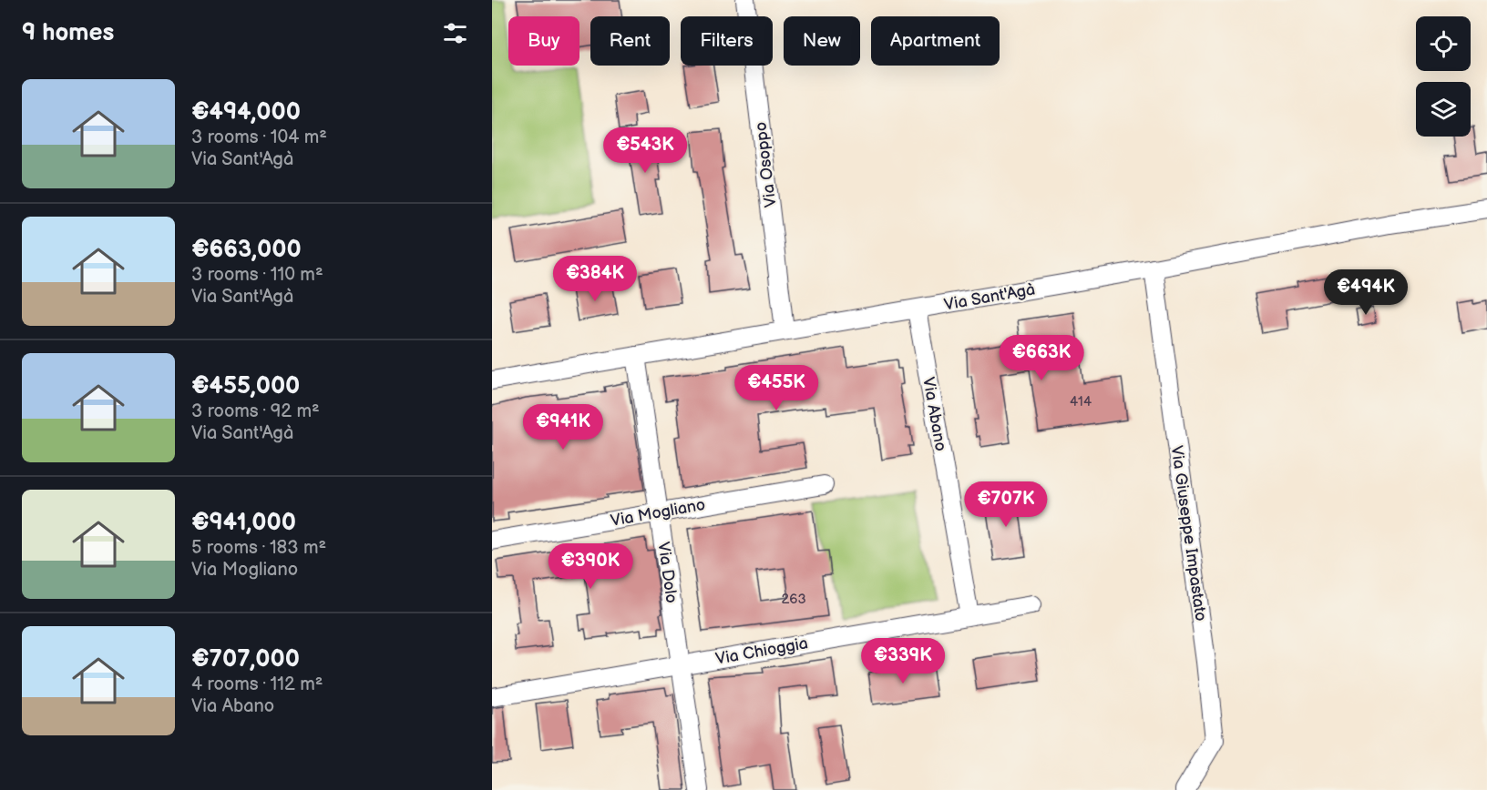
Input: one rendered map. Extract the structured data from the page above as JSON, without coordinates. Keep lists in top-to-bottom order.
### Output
{
  "streets": {
    "street": [
      "Via Osoppo",
      "Via Sant'Agà",
      "Via Abano",
      "Via Mogliano",
      "Via Giuseppe Impastato",
      "Via Dolo",
      "Via Chioggia"
    ]
  },
  "crossings": [
    ["Via Osoppo", "Via Sant'Agà"],
    ["Via Sant'Agà", "Via Abano"],
    ["Via Sant'Agà", "Via Giuseppe Impastato"],
    ["Via Sant'Agà", "Via Dolo"],
    ["Via Abano", "Via Chioggia"],
    ["Via Mogliano", "Via Dolo"],
    ["Via Dolo", "Via Chioggia"]
  ],
  "house_numbers": ["414", "263"],
  "page": {
    "heading": "9 homes",
    "chip": [
      "Buy",
      "Rent",
      "Filters",
      "New",
      "Apartment"
    ],
    "list": [
      {
        "name": "€494,000",
        "note": "3 rooms · 104 m² · Via Sant'Agà"
      },
      {
        "name": "€663,000",
        "note": "3 rooms · 110 m² · Via Sant'Agà"
      },
      {
        "name": "€455,000",
        "note": "3 rooms · 92 m² · Via Sant'Agà"
      },
      {
        "name": "€941,000",
        "note": "5 rooms · 183 m² · Via Mogliano"
      },
      {
        "name": "€707,000",
        "note": "4 rooms · 112 m² · Via Abano"
      }
    ],
    "price": [
      "€543K",
      "€384K",
      "€494K",
      "€663K",
      "€455K",
      "€941K",
      "€707K",
      "€390K",
      "€339K"
    ]
  }
}
